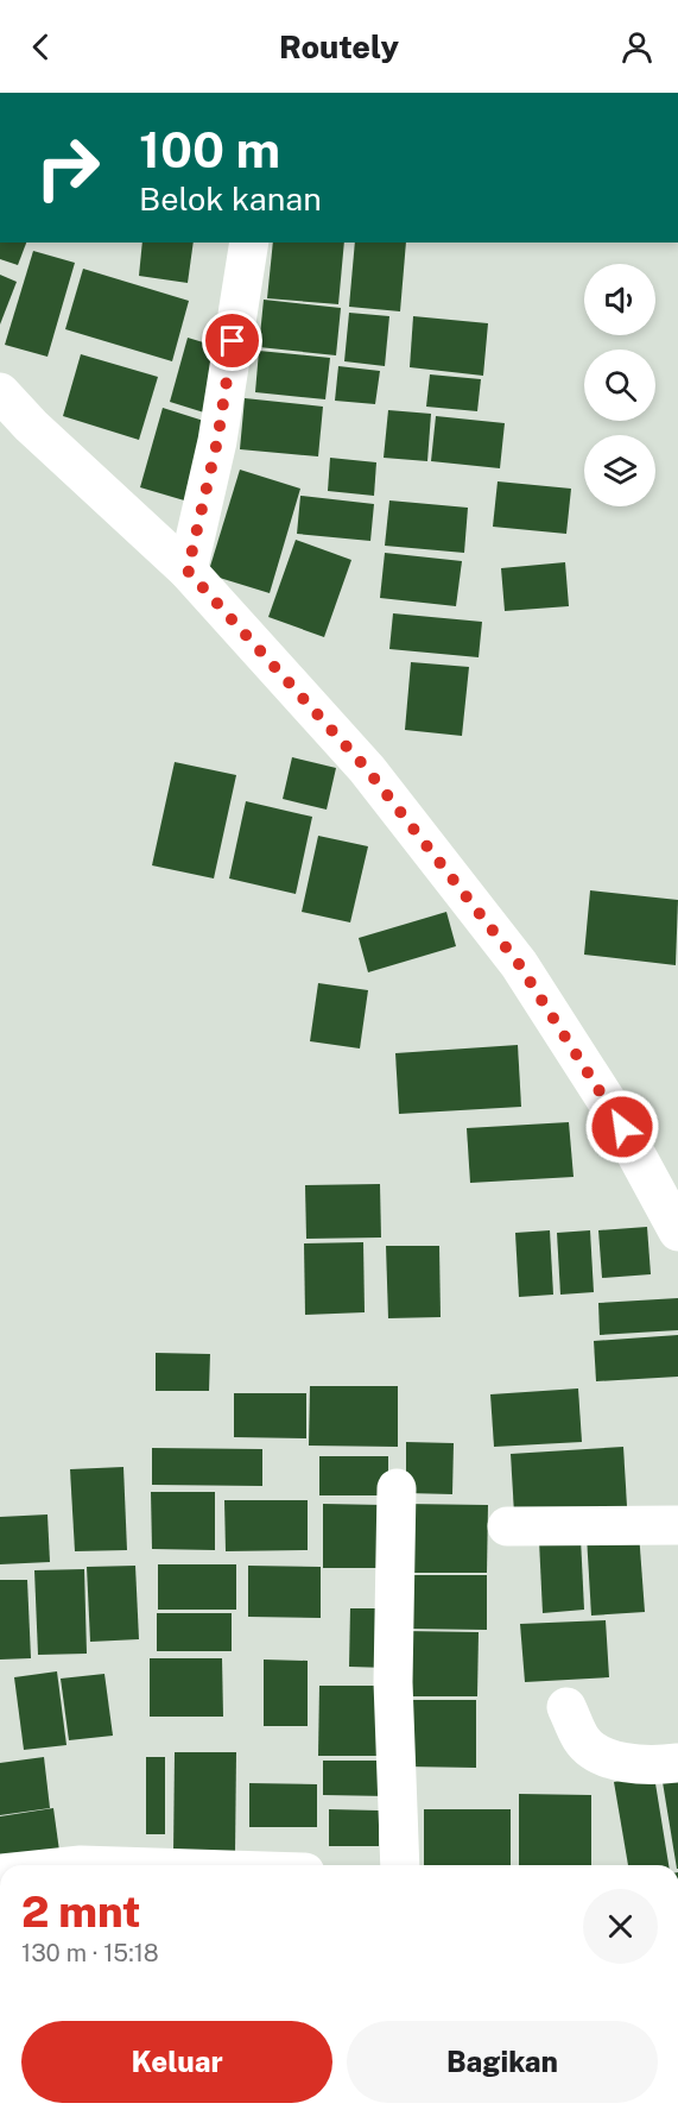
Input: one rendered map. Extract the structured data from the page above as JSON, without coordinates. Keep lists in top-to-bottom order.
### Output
{
  "page": {
    "header": "Routely",
    "turn": ["100 m", "Belok kanan"],
    "heading": ["2 mnt", "130 m · 15:18"],
    "buttons": ["Keluar", "Bagikan"]
  }
}
